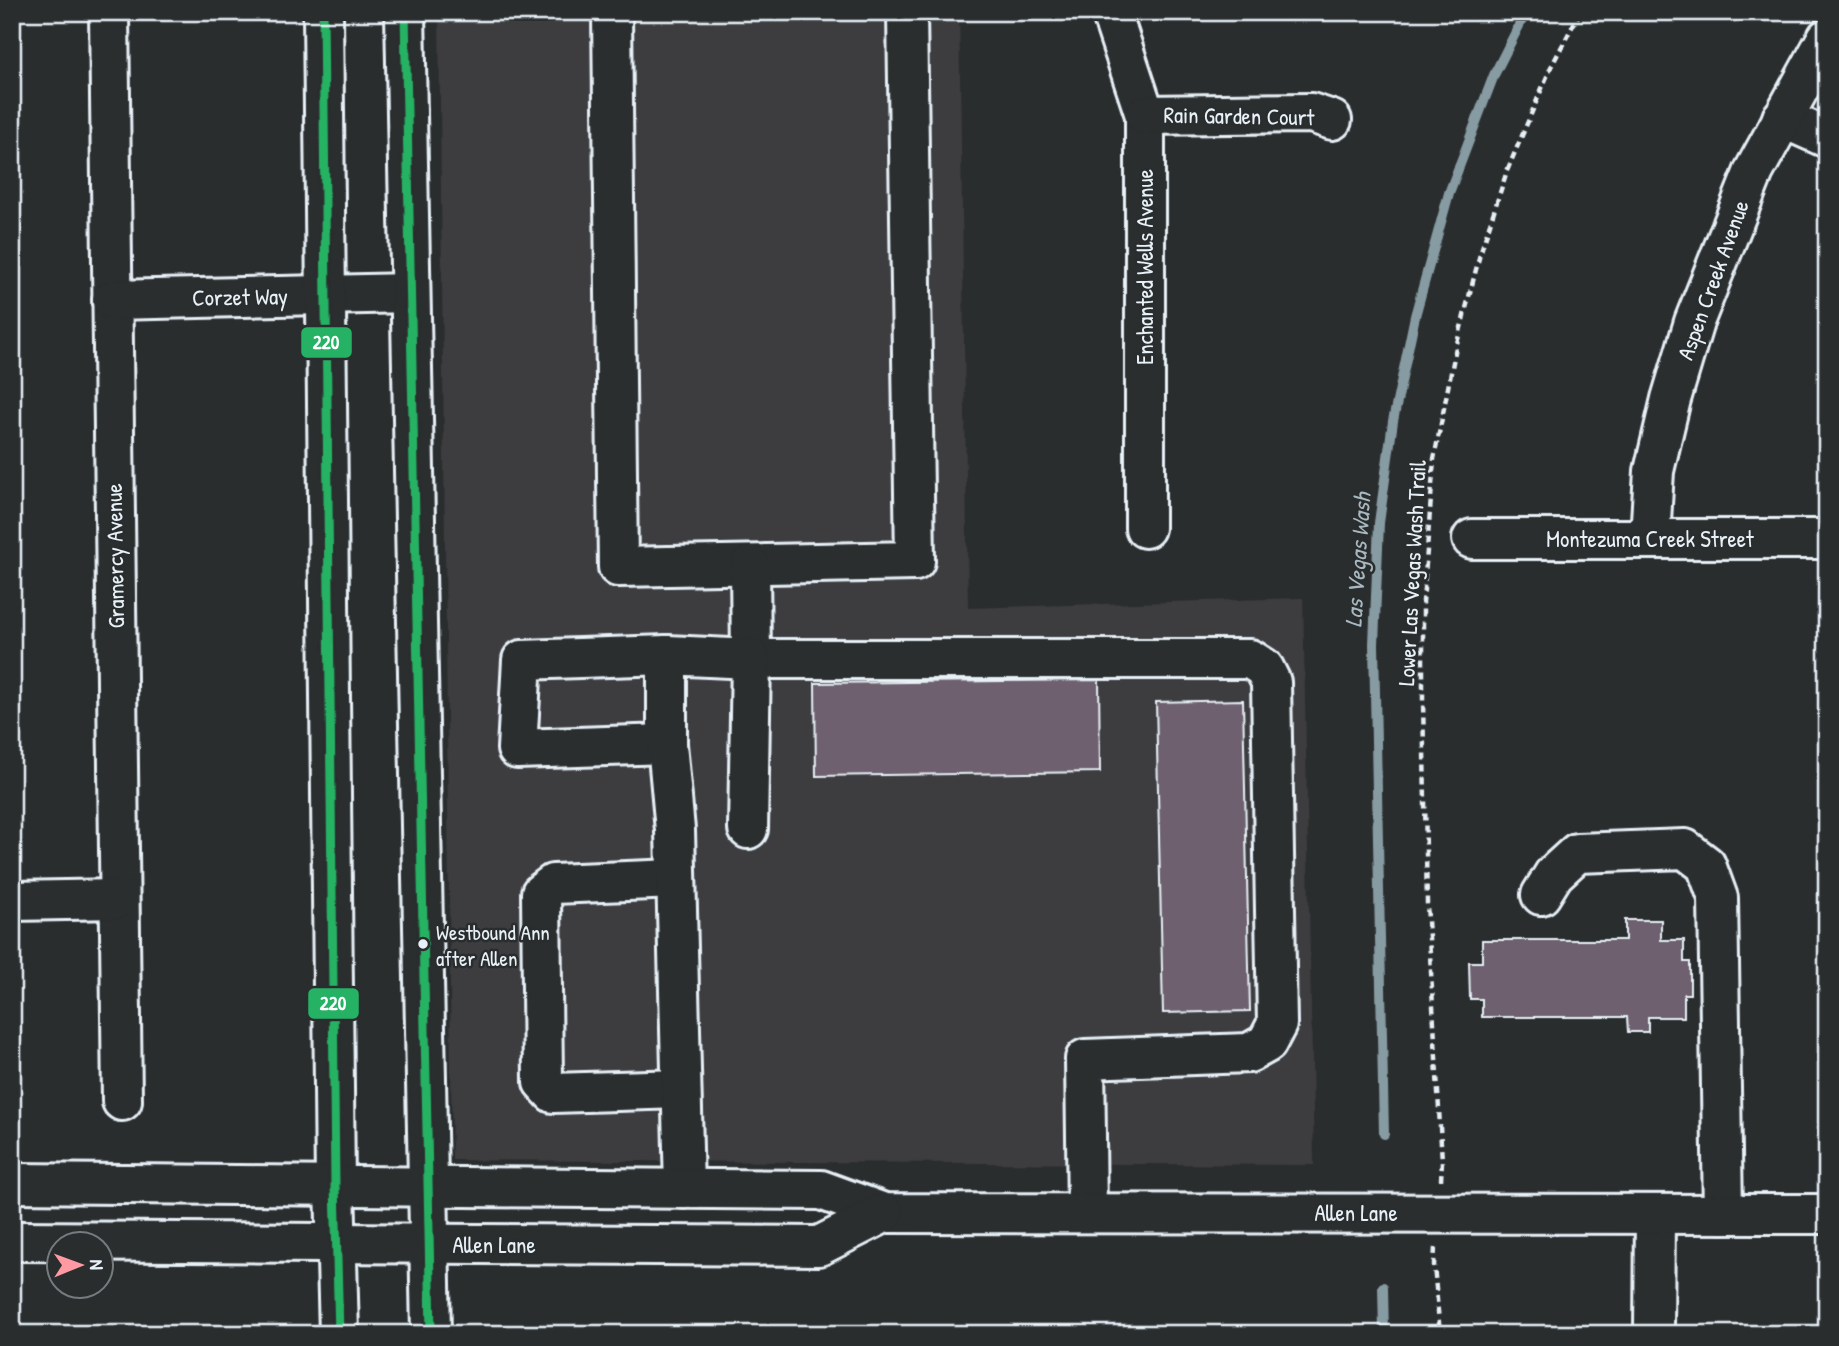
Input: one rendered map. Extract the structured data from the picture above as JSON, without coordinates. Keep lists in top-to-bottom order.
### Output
{
  "streets": {
    "main road": [
      "Rain Garden Court",
      "Enchanted Wells Avenue",
      "Aspen Creek Avenue",
      "Corzet Way",
      "Montezuma Creek Street",
      "Gramercy Avenue",
      "Allen Lane"
    ],
    "path": ["Lower Las Vegas Wash Trail"]
  },
  "crossings": [
    ["Rain Garden Court", "Enchanted Wells Avenue"],
    ["Aspen Creek Avenue", "Montezuma Creek Street"],
    ["Corzet Way", "Gramercy Avenue"]
  ],
  "water": ["Las Vegas Wash"],
  "places": ["Westbound Ann after Allen"],
  "lines": ["transit line 220"],
  "north": "right"
}
